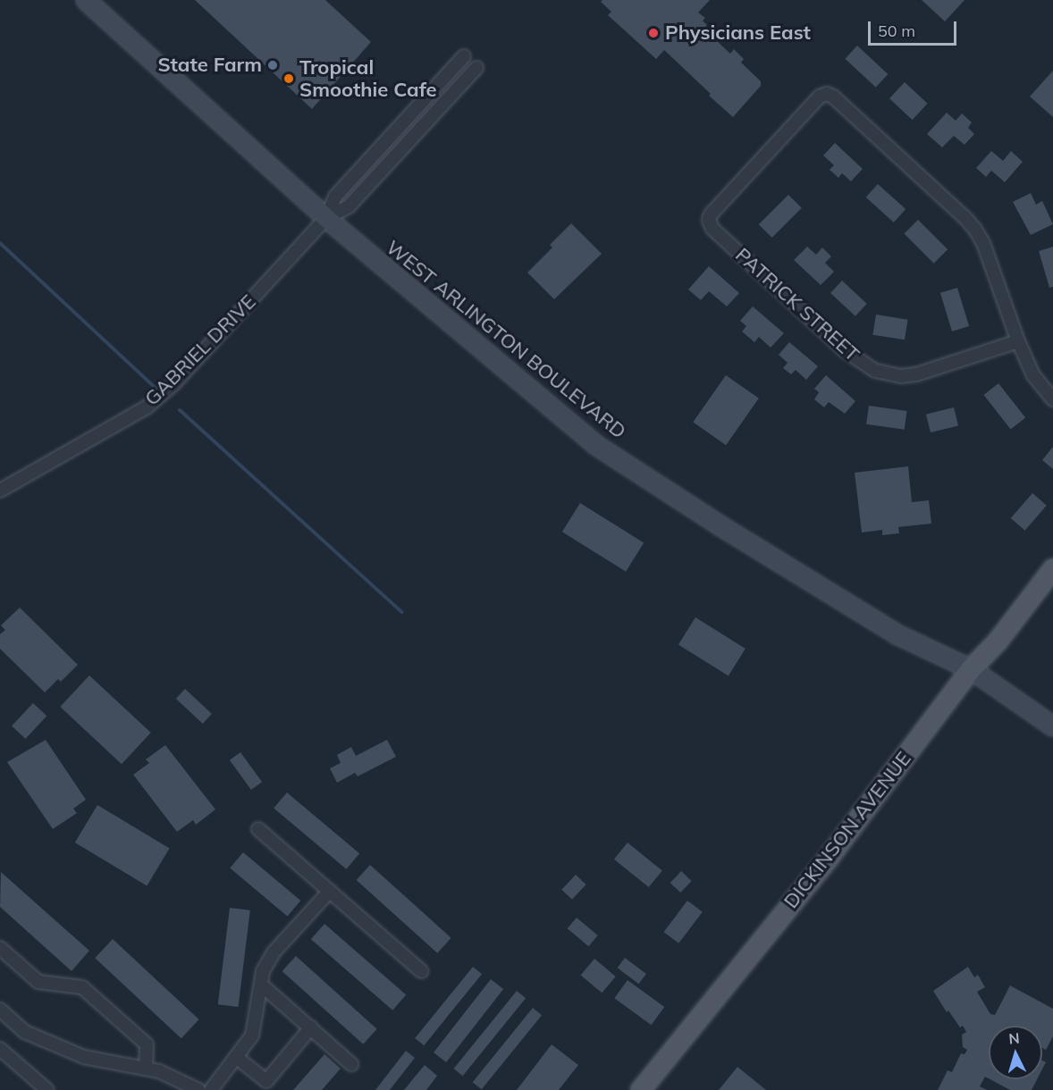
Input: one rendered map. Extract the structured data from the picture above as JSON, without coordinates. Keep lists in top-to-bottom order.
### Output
{
  "streets": {
    "main road": ["WEST ARLINGTON BOULEVARD", "DICKINSON AVENUE"],
    "street": ["PATRICK STREET", "GABRIEL DRIVE"]
  },
  "crossings": [
    ["WEST ARLINGTON BOULEVARD", "GABRIEL DRIVE"],
    ["WEST ARLINGTON BOULEVARD", "DICKINSON AVENUE"]
  ],
  "places": ["Physicians East", "State Farm", "Tropical Smoothie Cafe"],
  "scale_bar": "50 m",
  "north": "top"
}
